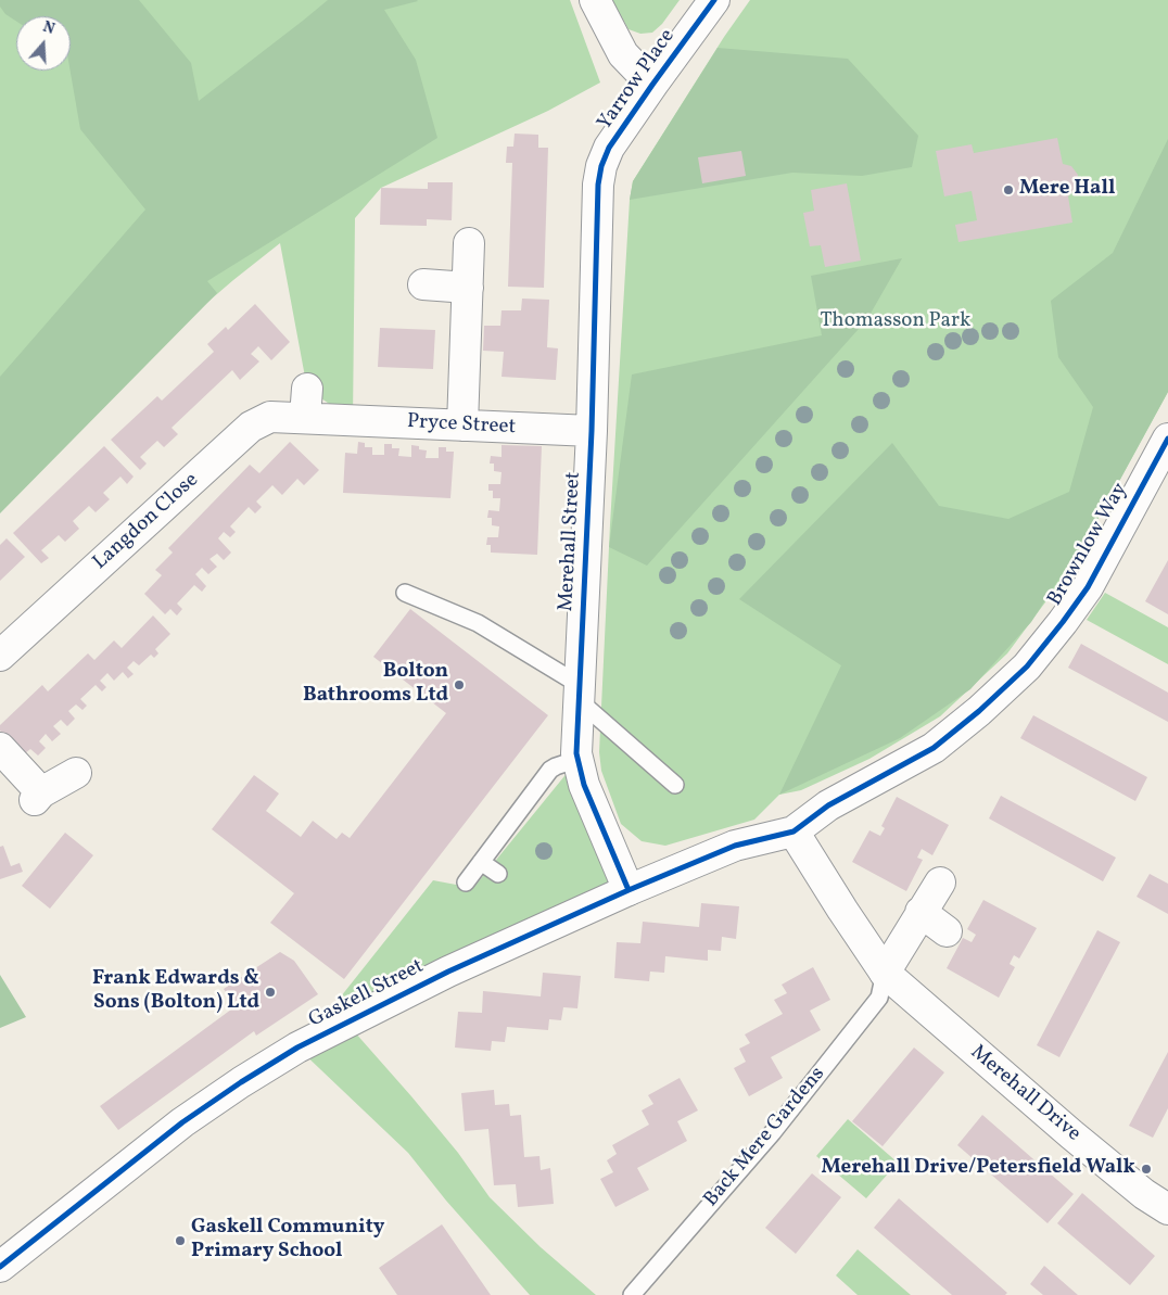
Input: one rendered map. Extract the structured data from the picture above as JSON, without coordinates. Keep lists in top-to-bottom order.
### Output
{
  "streets": {
    "street": [
      "Yarrow Place",
      "Pryce Street",
      "Langdon Close",
      "Merehall Street",
      "Brownlow Way",
      "Gaskell Street",
      "Merehall Drive"
    ],
    "lane": ["Back Mere Gardens"]
  },
  "crossings": [
    ["Yarrow Place", "Merehall Street"],
    ["Pryce Street", "Langdon Close"],
    ["Pryce Street", "Merehall Street"],
    ["Merehall Street", "Gaskell Street"],
    ["Brownlow Way", "Gaskell Street"],
    ["Brownlow Way", "Merehall Drive"],
    ["Gaskell Street", "Merehall Drive"],
    ["Merehall Drive", "Back Mere Gardens"]
  ],
  "parks": ["Thomasson Park"],
  "places": [
    "Mere Hall",
    "Bolton Bathrooms Ltd",
    "Frank Edwards & Sons (Bolton) Ltd",
    "Merehall Drive/Petersfield Walk",
    "Gaskell Community Primary School"
  ],
  "north": "top"
}
